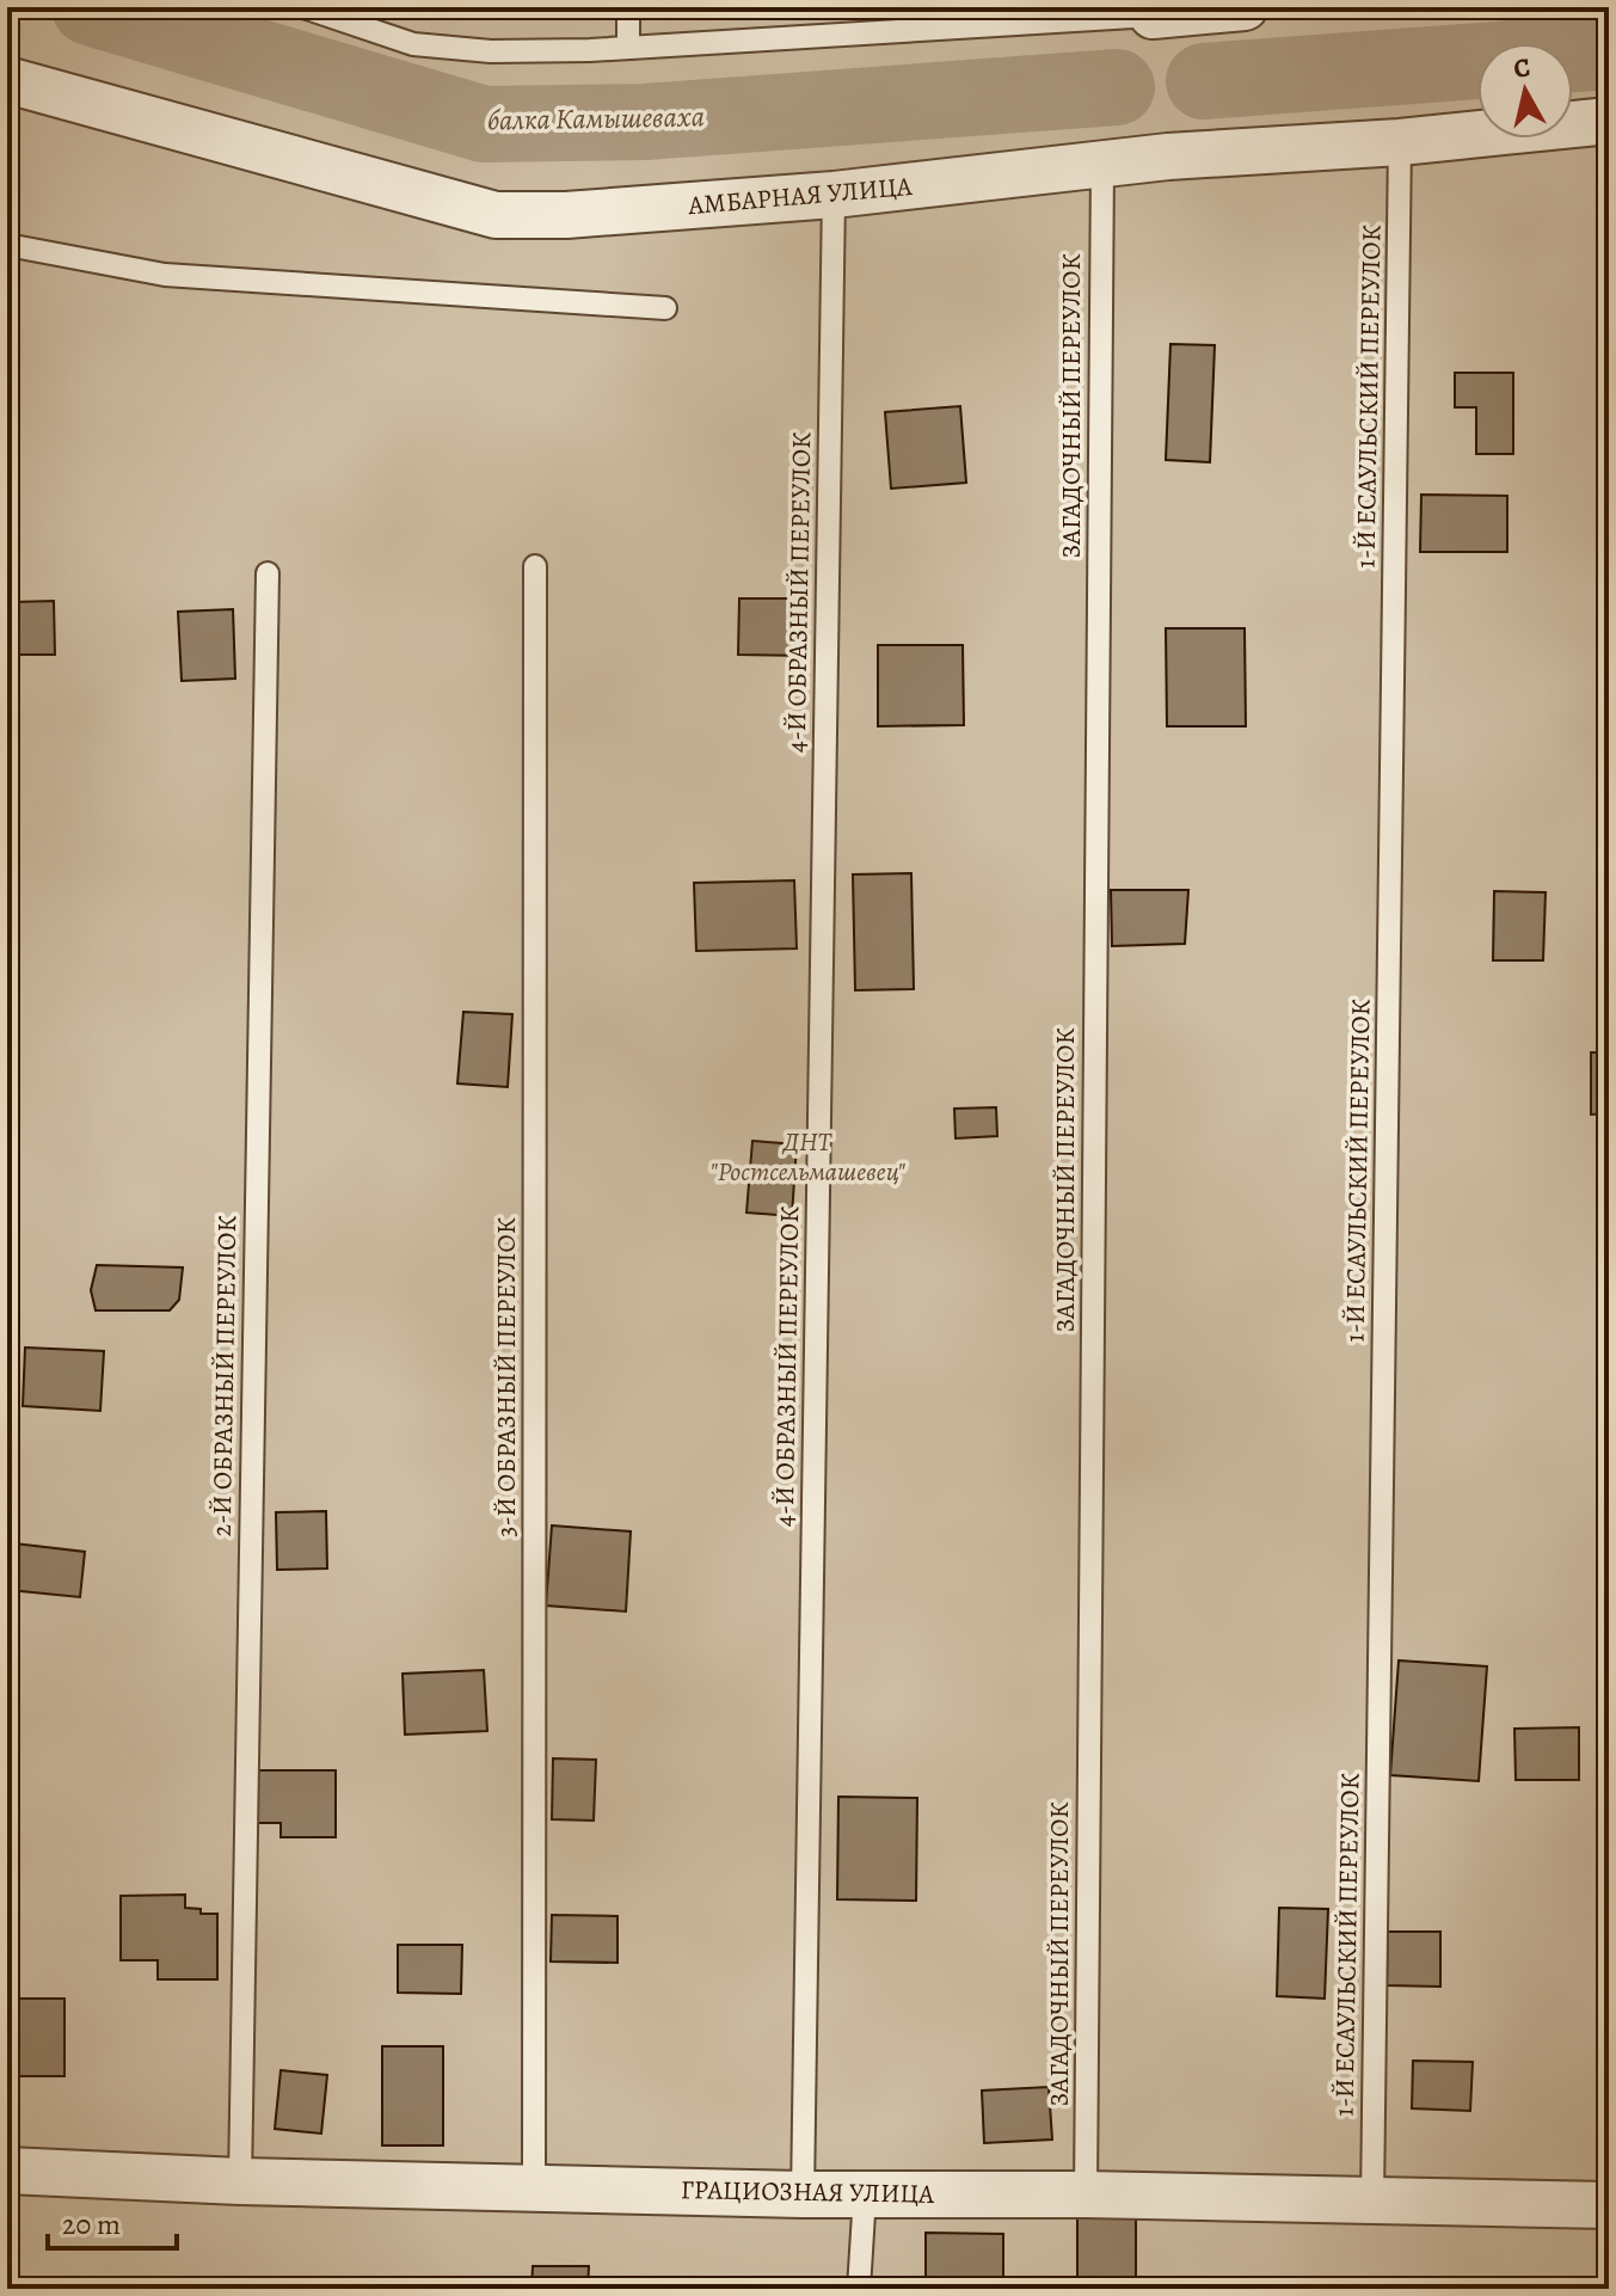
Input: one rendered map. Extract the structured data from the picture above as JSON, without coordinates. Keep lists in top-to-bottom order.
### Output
{
  "streets": {
    "street": ["АМБАРНАЯ УЛИЦА", "ГРАЦИОЗНАЯ УЛИЦА"],
    "lane": [
      "1-Й ЕСАУЛЬСКИЙ ПЕРЕУЛОК",
      "ЗАГАДОЧНЫЙ ПЕРЕУЛОК",
      "4-Й ОБРАЗНЫЙ ПЕРЕУЛОК",
      "2-Й ОБРАЗНЫЙ ПЕРЕУЛОК",
      "3-Й ОБРАЗНЫЙ ПЕРЕУЛОК"
    ]
  },
  "crossings": [
    ["АМБАРНАЯ УЛИЦА", "1-Й ЕСАУЛЬСКИЙ ПЕРЕУЛОК"],
    ["АМБАРНАЯ УЛИЦА", "ЗАГАДОЧНЫЙ ПЕРЕУЛОК"],
    ["АМБАРНАЯ УЛИЦА", "4-Й ОБРАЗНЫЙ ПЕРЕУЛОК"],
    ["1-Й ЕСАУЛЬСКИЙ ПЕРЕУЛОК", "ГРАЦИОЗНАЯ УЛИЦА"],
    ["ЗАГАДОЧНЫЙ ПЕРЕУЛОК", "ГРАЦИОЗНАЯ УЛИЦА"],
    ["4-Й ОБРАЗНЫЙ ПЕРЕУЛОК", "ГРАЦИОЗНАЯ УЛИЦА"],
    ["2-Й ОБРАЗНЫЙ ПЕРЕУЛОК", "ГРАЦИОЗНАЯ УЛИЦА"],
    ["3-Й ОБРАЗНЫЙ ПЕРЕУЛОК", "ГРАЦИОЗНАЯ УЛИЦА"]
  ],
  "water": ["балка Камышеваха"],
  "parks": ["ДНТ \"Ростсельмашевец\""],
  "scale_bar": "20 m",
  "north": "top"
}
